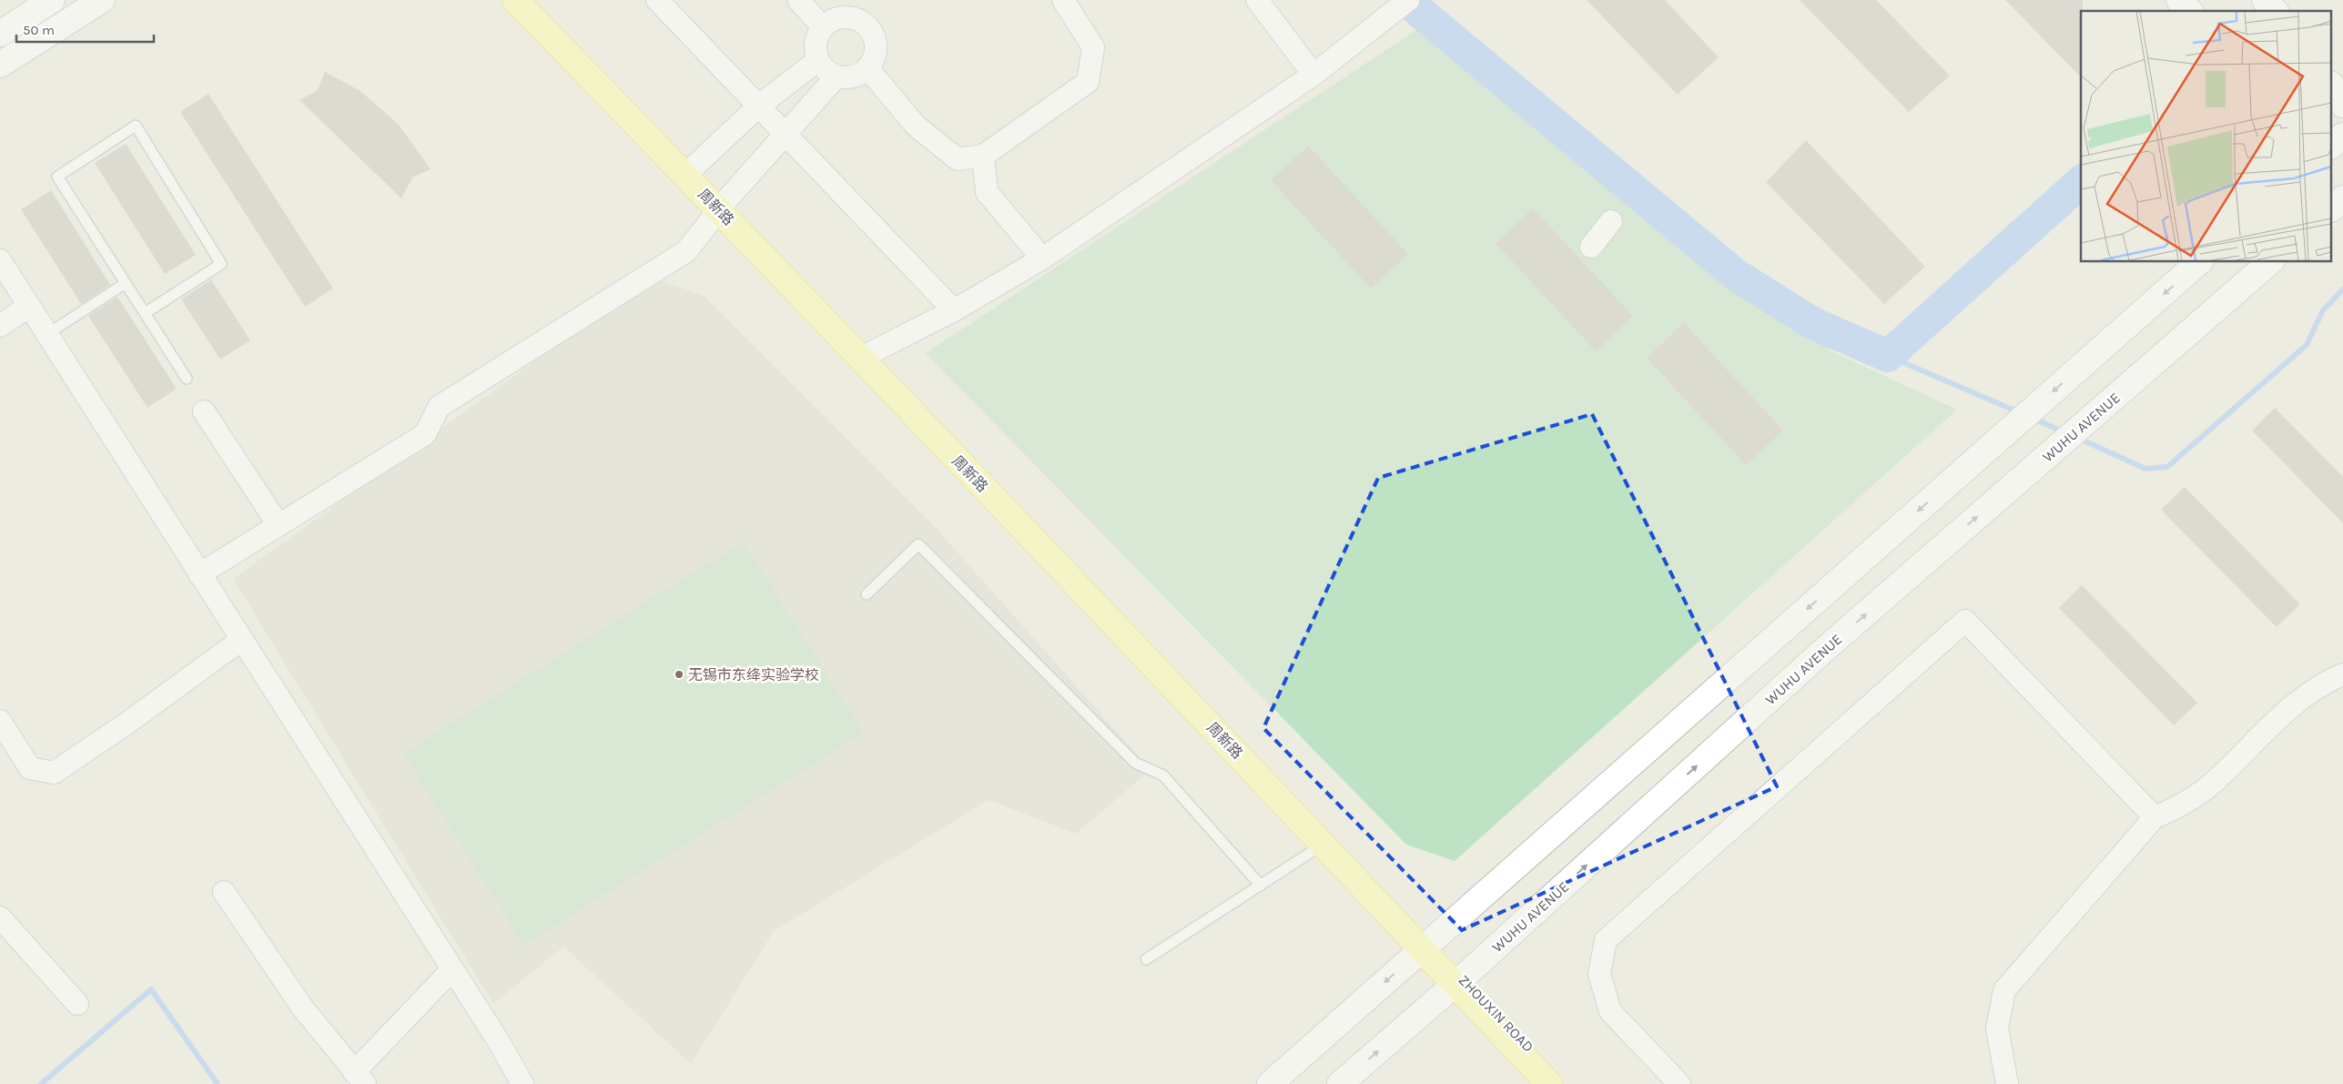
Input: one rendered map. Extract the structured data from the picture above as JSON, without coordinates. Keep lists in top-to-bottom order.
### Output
{
  "streets": {
    "main road": ["周新路", "WUHU AVENUE", "ZHOUXIN ROAD"]
  },
  "crossings": [
    ["周新路", "ZHOUXIN ROAD"],
    ["WUHU AVENUE", "ZHOUXIN ROAD"]
  ],
  "places": ["无锡市东绛实验学校"],
  "scale_bar": "50 m"
}
